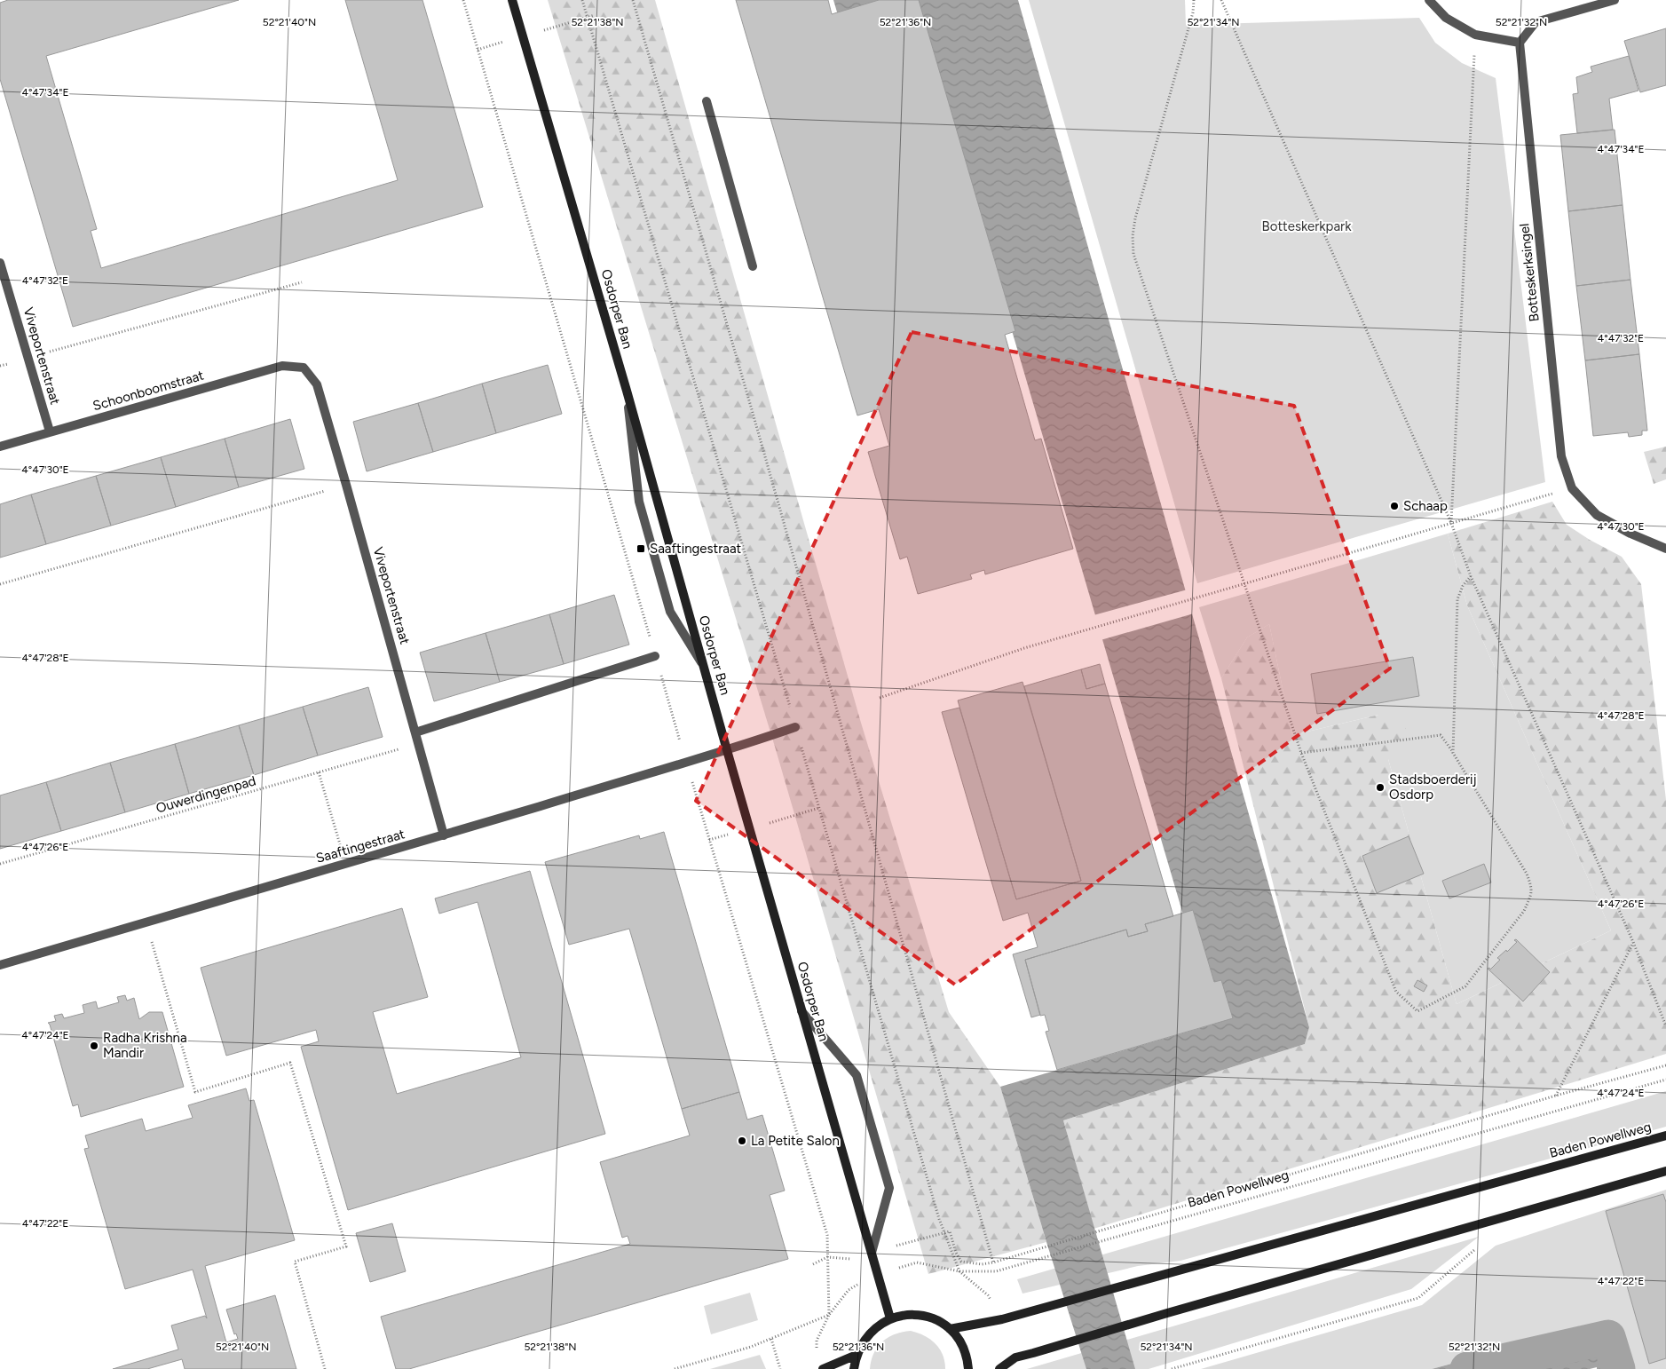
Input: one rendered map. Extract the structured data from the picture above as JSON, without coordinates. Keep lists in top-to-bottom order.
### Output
{
  "streets": {
    "main road": ["Osdorper Ban", "Baden Powellweg"],
    "street": [
      "Botteskerksingel",
      "Viveportenstraat",
      "Schoonboomstraat",
      "Saaftingestraat"
    ],
    "path": ["Ouwerdingenpad"]
  },
  "crossings": [
    ["Osdorper Ban", "Saaftingestraat"],
    ["Osdorper Ban", "Baden Powellweg"],
    ["Viveportenstraat", "Schoonboomstraat"],
    ["Viveportenstraat", "Ouwerdingenpad"],
    ["Viveportenstraat", "Saaftingestraat"]
  ],
  "parks": ["Botteskerkpark"],
  "places": {
    "other": [
      "Schaap",
      "Stadsboerderij Osdorp",
      "Radha Krishna Mandir",
      "La Petite Salon"
    ],
    "transit": ["Saaftingestraat"]
  },
  "coordinates": [
    "52°21'40\"N",
    "52°21'38\"N",
    "52°21'36\"N",
    "52°21'34\"N",
    "52°21'32\"N",
    "4°47'34\"E",
    "4°47'32\"E",
    "4°47'30\"E",
    "4°47'28\"E",
    "4°47'26\"E",
    "4°47'24\"E",
    "4°47'22\"E"
  ]
}
